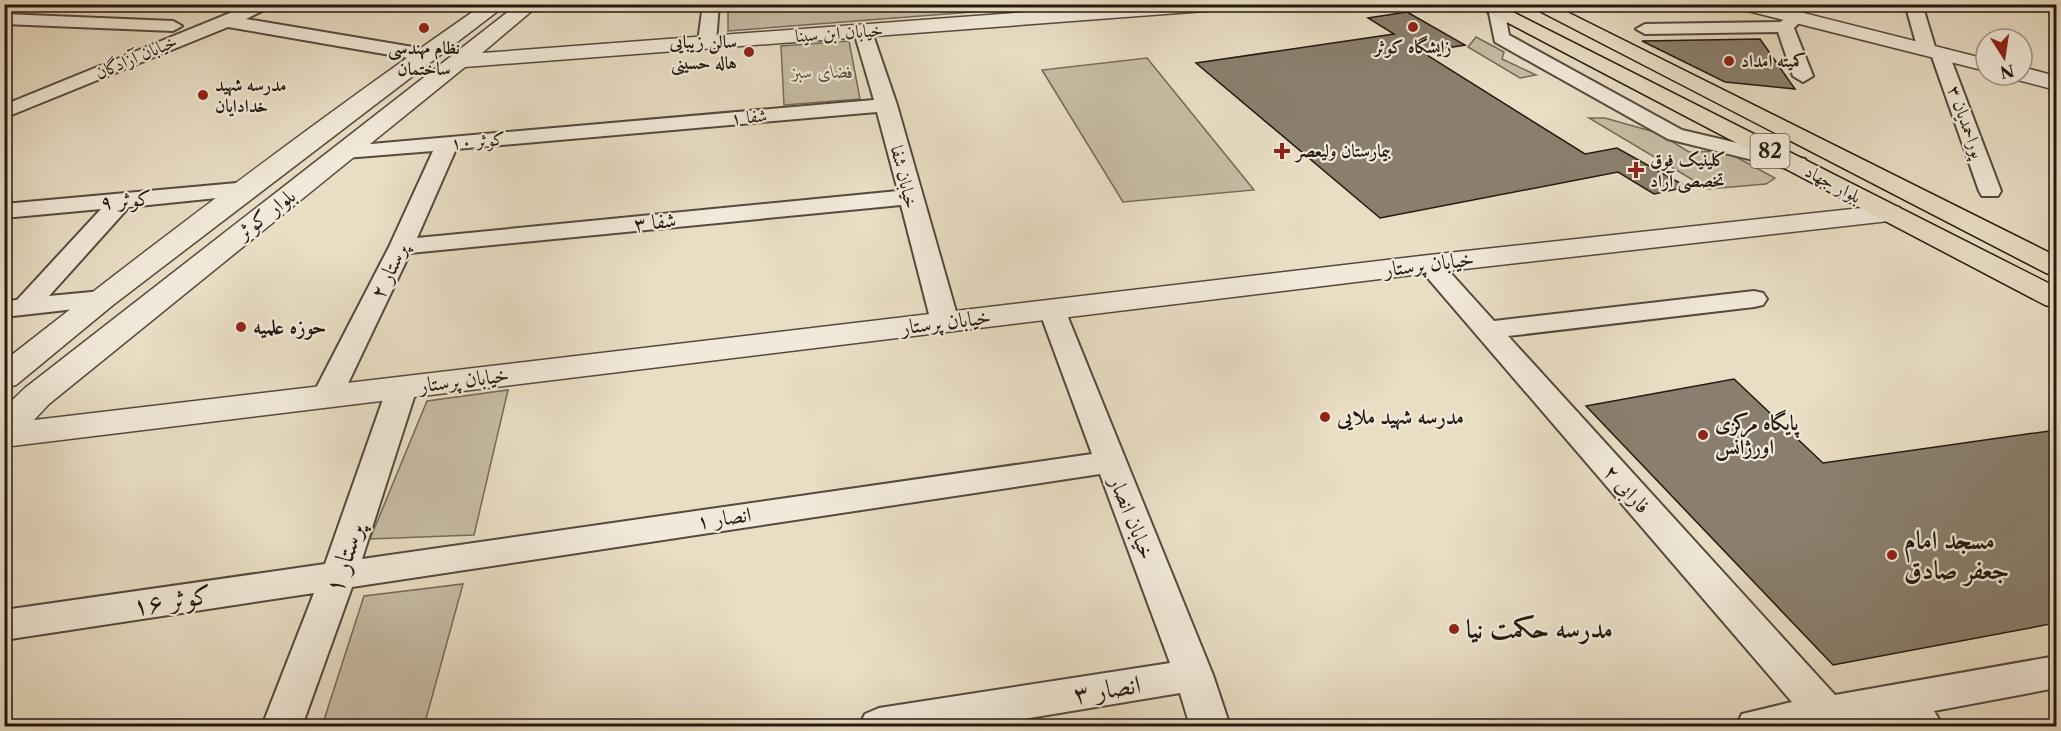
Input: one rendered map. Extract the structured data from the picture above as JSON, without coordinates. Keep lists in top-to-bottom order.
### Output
{
  "streets": {
    "main road": ["82", "بلوار جهاد"],
    "street": [
      "خیابان ابن سینا",
      "خیابان آزادگان",
      "شفا ۱",
      "پوراحمدیان ۳",
      "کوثر ۱۰",
      "خیابان شفا",
      "کوثر ۹",
      "بلوار کوثر",
      "شفا ۳",
      "خیابان پرستار",
      "پرستار ۲",
      "فارابی ۲",
      "انصار ۱",
      "خیابان انصار",
      "پرستار ۱",
      "کوثر ۱۶",
      "انصار ۳"
    ]
  },
  "crossings": [
    ["خیابان ابن سینا", "خیابان شفا"],
    ["خیابان ابن سینا", "بلوار کوثر"],
    ["شفا ۱", "کوثر ۱۰"],
    ["شفا ۱", "خیابان شفا"],
    ["کوثر ۱۰", "بلوار کوثر"],
    ["کوثر ۱۰", "پرستار ۲"],
    ["خیابان شفا", "شفا ۳"],
    ["خیابان شفا", "خیابان پرستار"],
    ["بلوار جهاد", "خیابان پرستار"],
    ["کوثر ۹", "بلوار کوثر"],
    ["شفا ۳", "پرستار ۲"],
    ["خیابان پرستار", "پرستار ۲"],
    ["خیابان پرستار", "فارابی ۲"],
    ["خیابان پرستار", "خیابان انصار"],
    ["خیابان پرستار", "پرستار ۱"],
    ["انصار ۱", "خیابان انصار"],
    ["انصار ۱", "پرستار ۱"],
    ["انصار ۱", "کوثر ۱۶"],
    ["خیابان انصار", "انصار ۳"],
    ["پرستار ۱", "کوثر ۱۶"]
  ],
  "parks": ["فضای سبز"],
  "places": {
    "other": [
      "زایشگاه کوثر",
      "نظام مهندسی ساختمان",
      "سالن زیبایی هاله حسینی",
      "کمیته امداد",
      "مدرسه شهید خدادایان",
      "حوزه علمیه",
      "مدرسه شهید ملایی",
      "پایگاه مرکزی اورژانس",
      "مسجد امام جعفر صادق",
      "مدرسه حکمت نیا"
    ],
    "health": ["بیمارستان ولیعصر", "کلینیک فوق تخصصی آراد"]
  },
  "north": "bottom"
}
